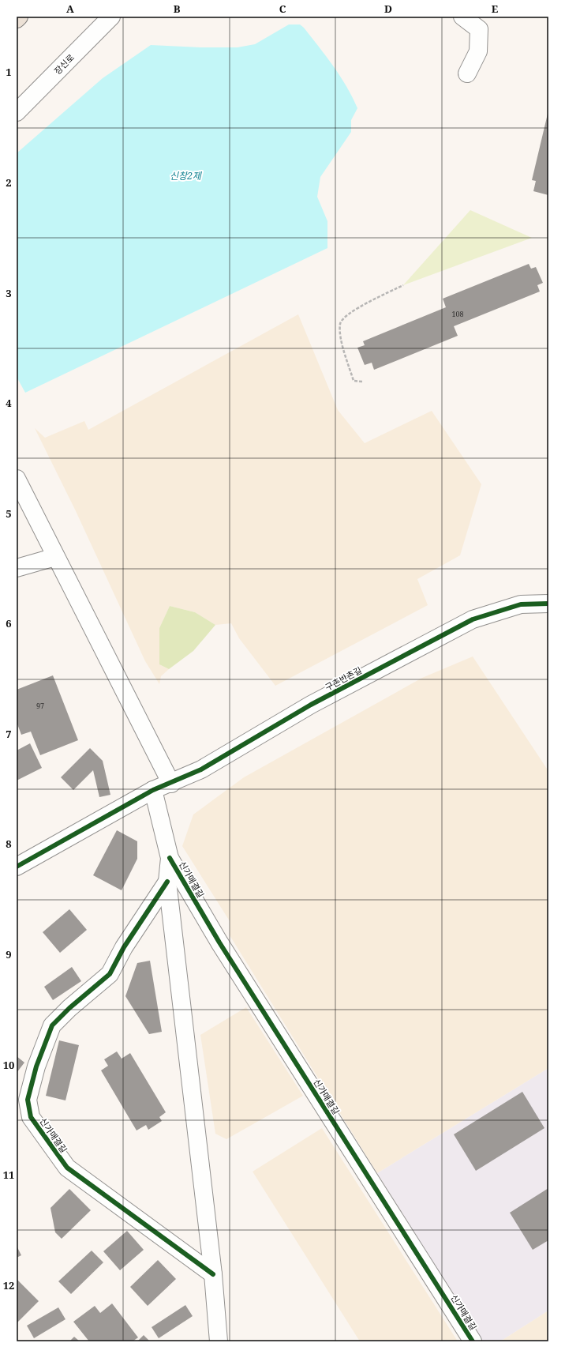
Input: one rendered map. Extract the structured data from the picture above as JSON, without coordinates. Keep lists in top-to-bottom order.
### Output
{
  "streets": {
    "street": ["장신로", "구촌반촌길", "신가매결길"]
  },
  "crossings": [
    ["구촌반촌길", "신가매결길"]
  ],
  "water": ["신창2제"],
  "house_numbers": ["108", "97"],
  "grid": {
    "columns": [
      "A",
      "B",
      "C",
      "D",
      "E"
    ],
    "rows": [
      "1",
      "2",
      "3",
      "4",
      "5",
      "6",
      "7",
      "8",
      "9",
      "10",
      "11",
      "12"
    ]
  }
}
